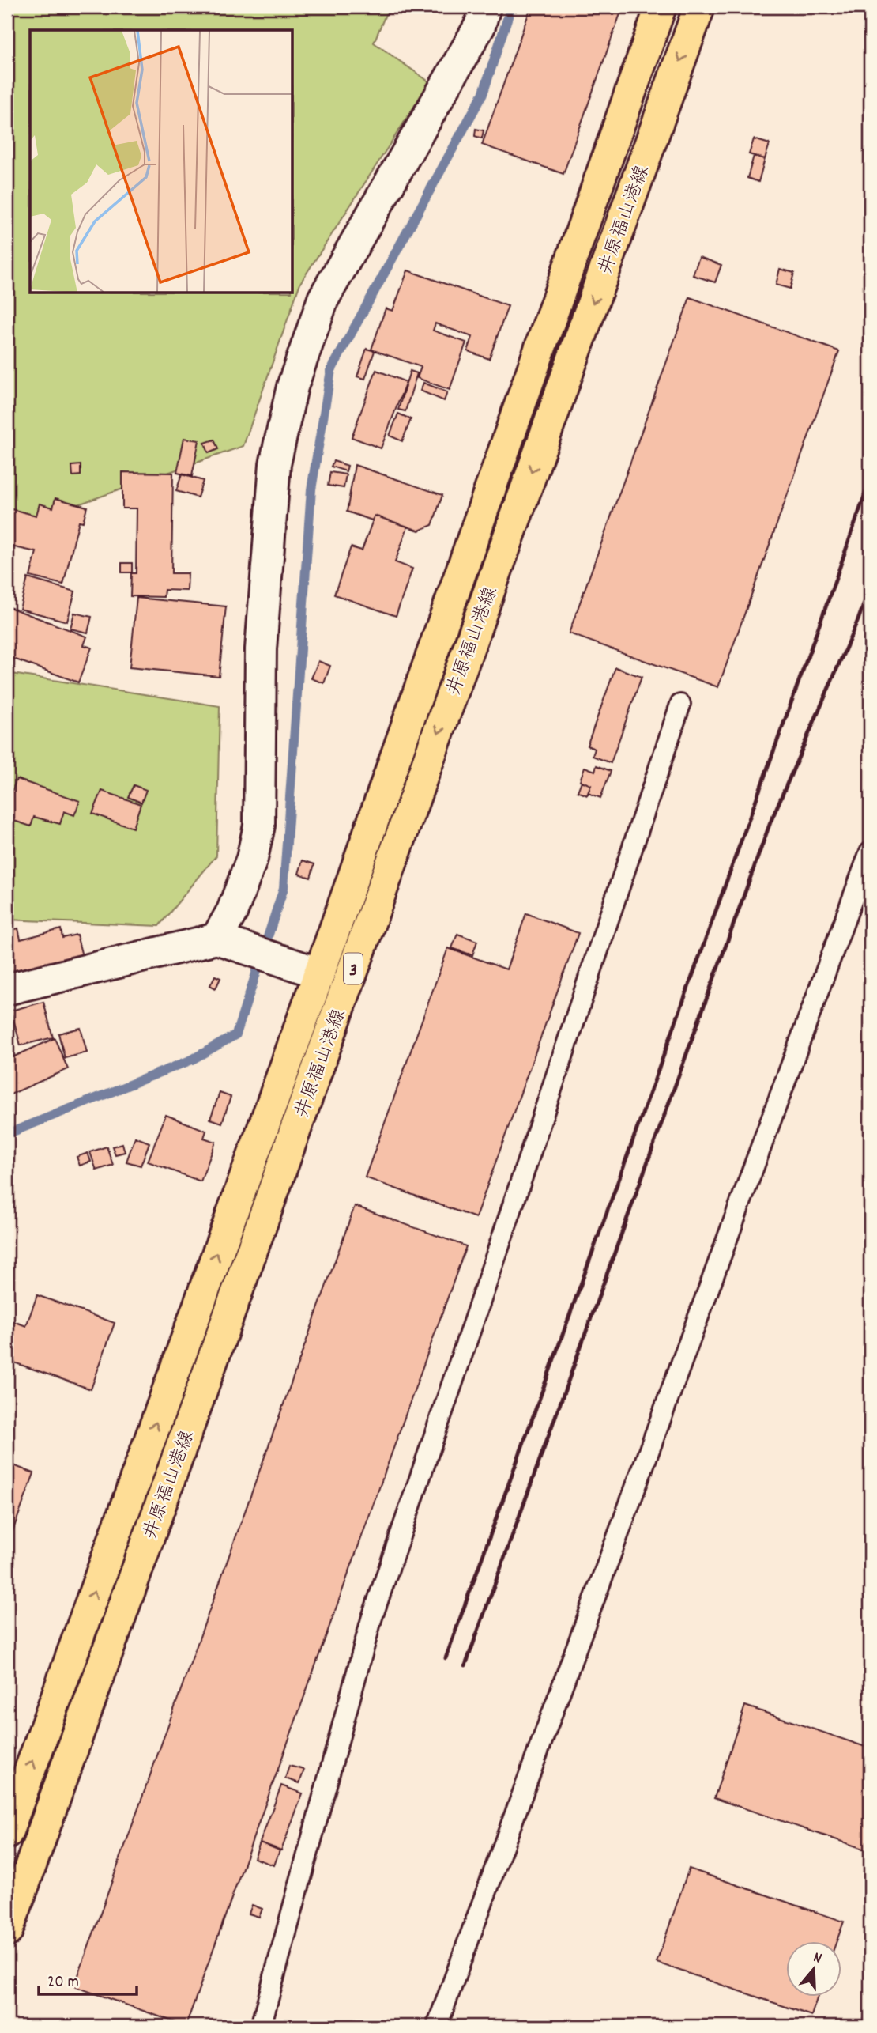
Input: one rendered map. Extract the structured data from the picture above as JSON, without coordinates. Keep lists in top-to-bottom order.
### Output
{
  "streets": {
    "main road": ["井原福山港線", "3"]
  },
  "scale_bar": "20 m",
  "north": "top"
}
